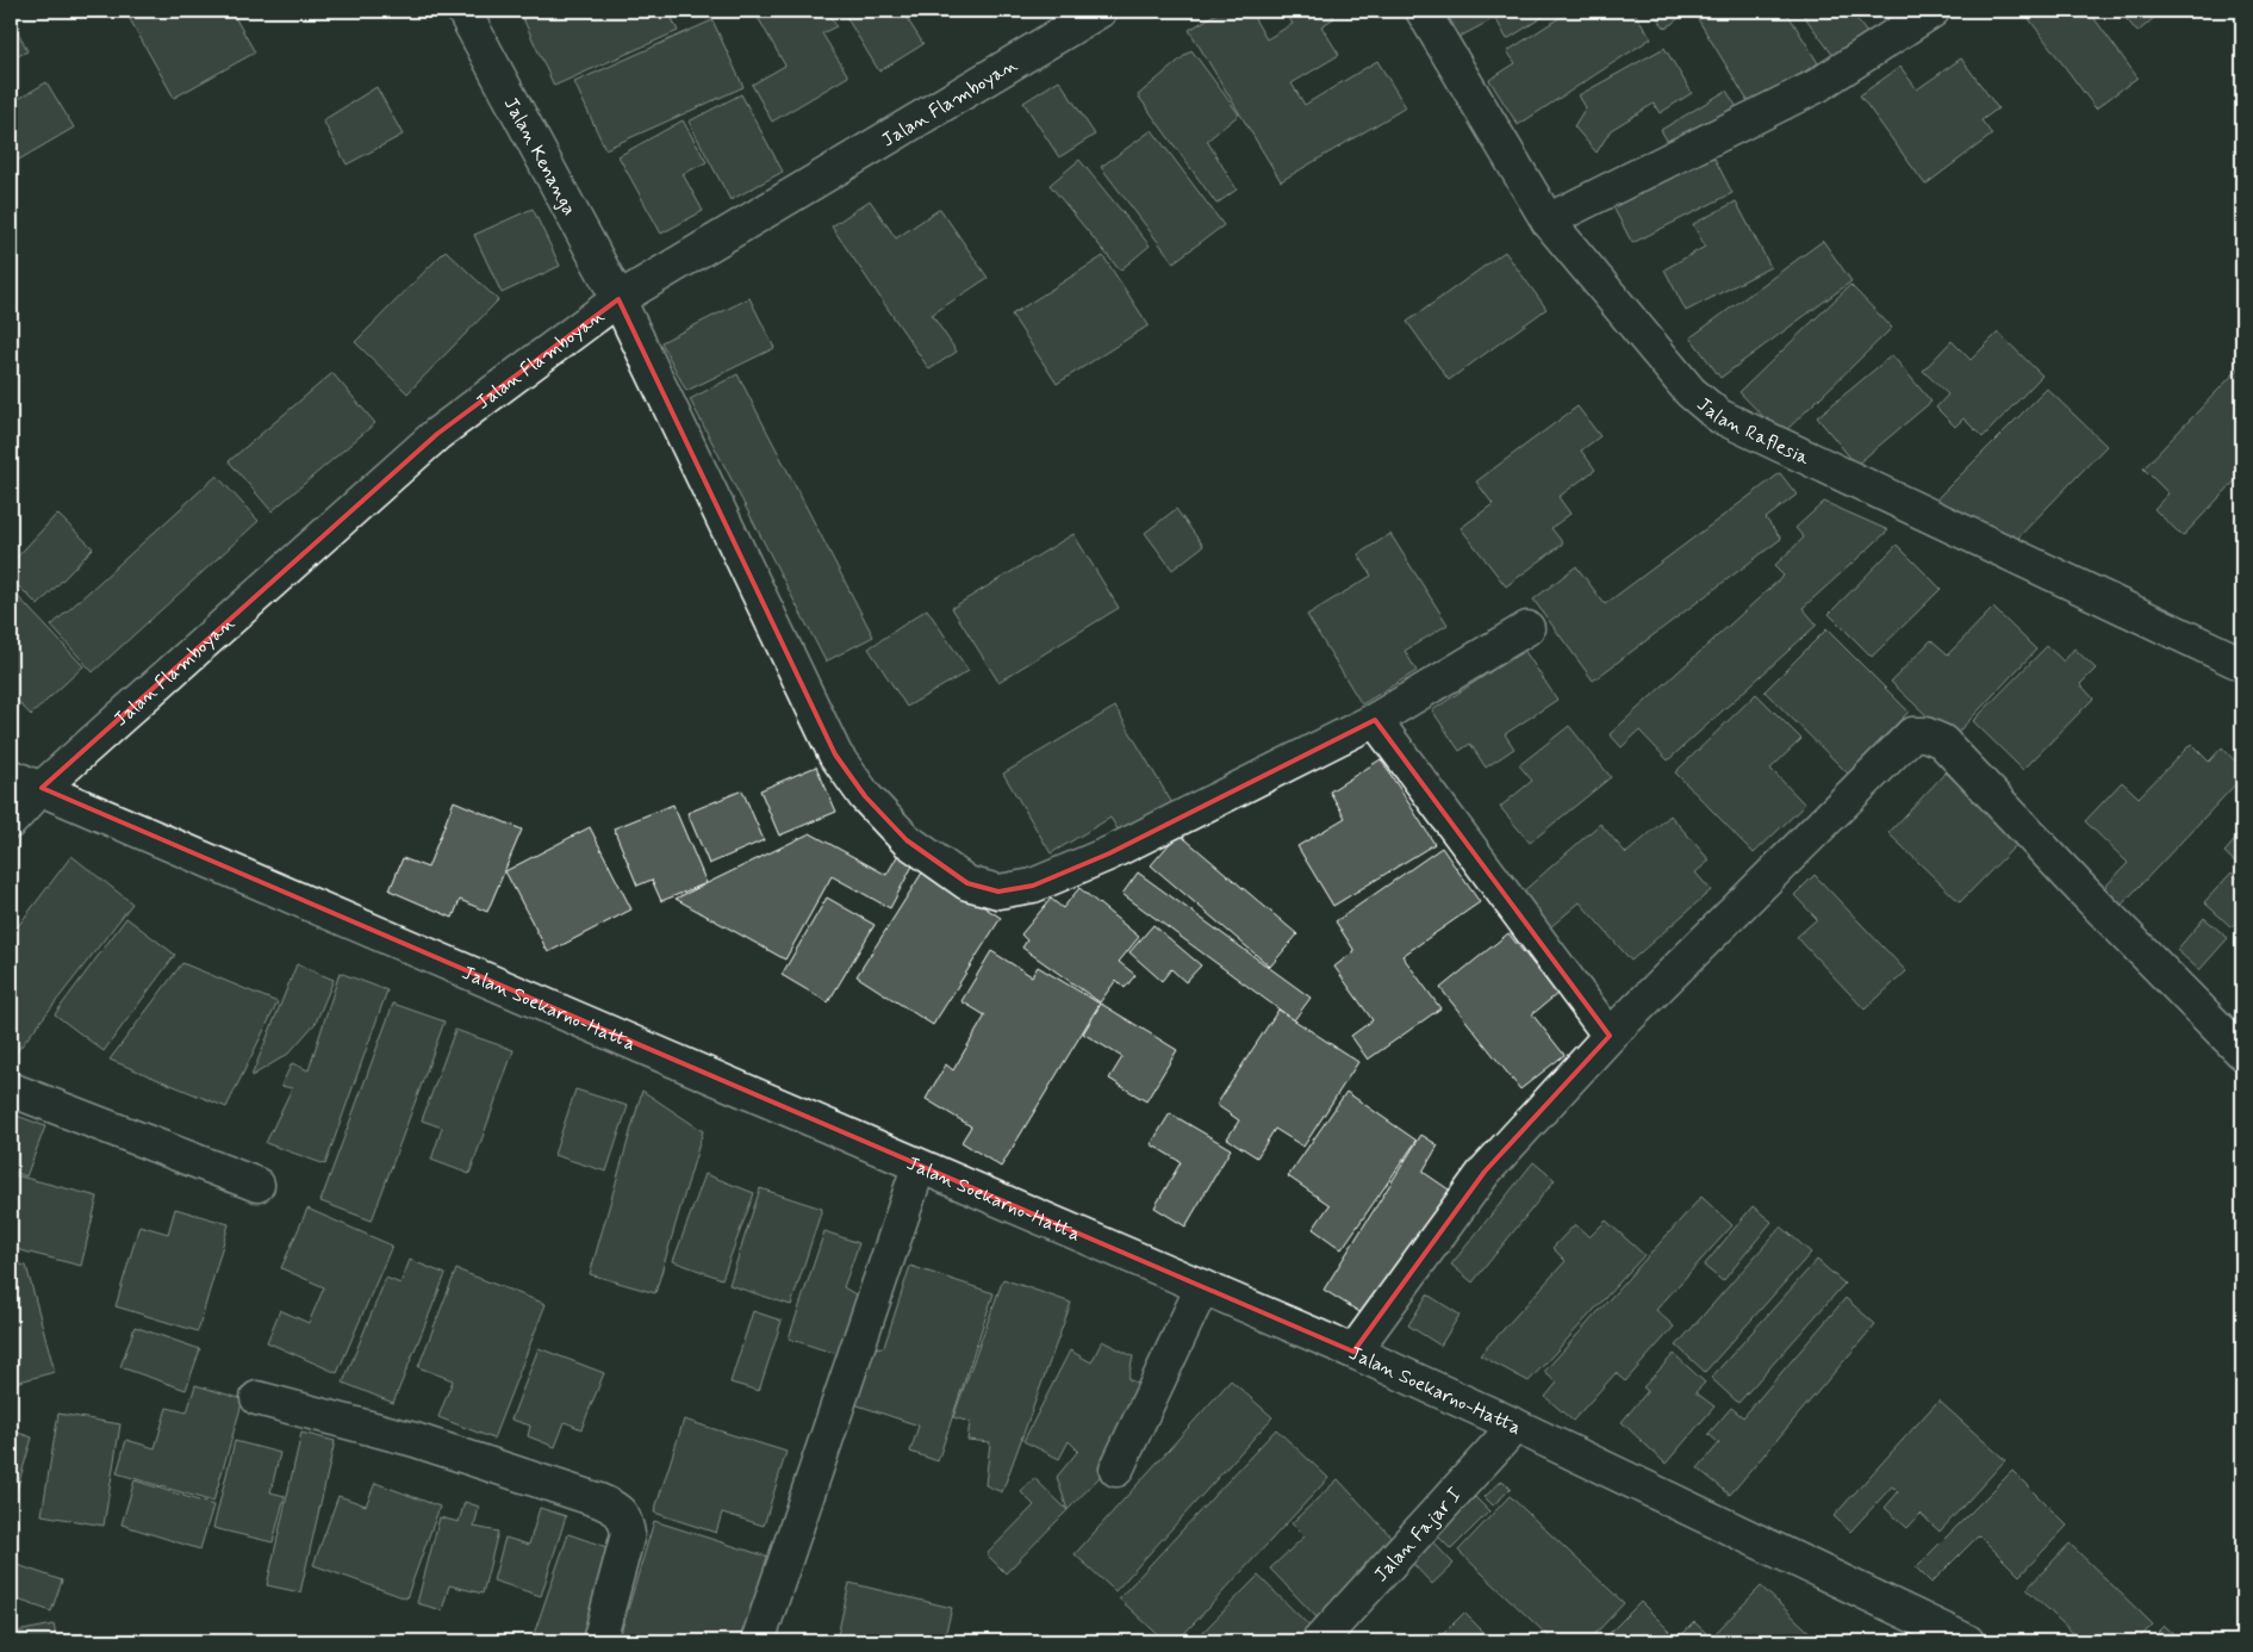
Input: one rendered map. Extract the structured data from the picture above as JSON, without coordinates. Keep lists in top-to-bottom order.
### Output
{
  "streets": {
    "street": [
      "Jalan Flamboyan",
      "Jalan Kenanga",
      "Jalan Raflesia",
      "Jalan Soekarno-Hatta",
      "Jalan Fajar I"
    ]
  },
  "crossings": [
    ["Jalan Flamboyan", "Jalan Kenanga"],
    ["Jalan Flamboyan", "Jalan Soekarno-Hatta"],
    ["Jalan Soekarno-Hatta", "Jalan Fajar I"]
  ]
}
